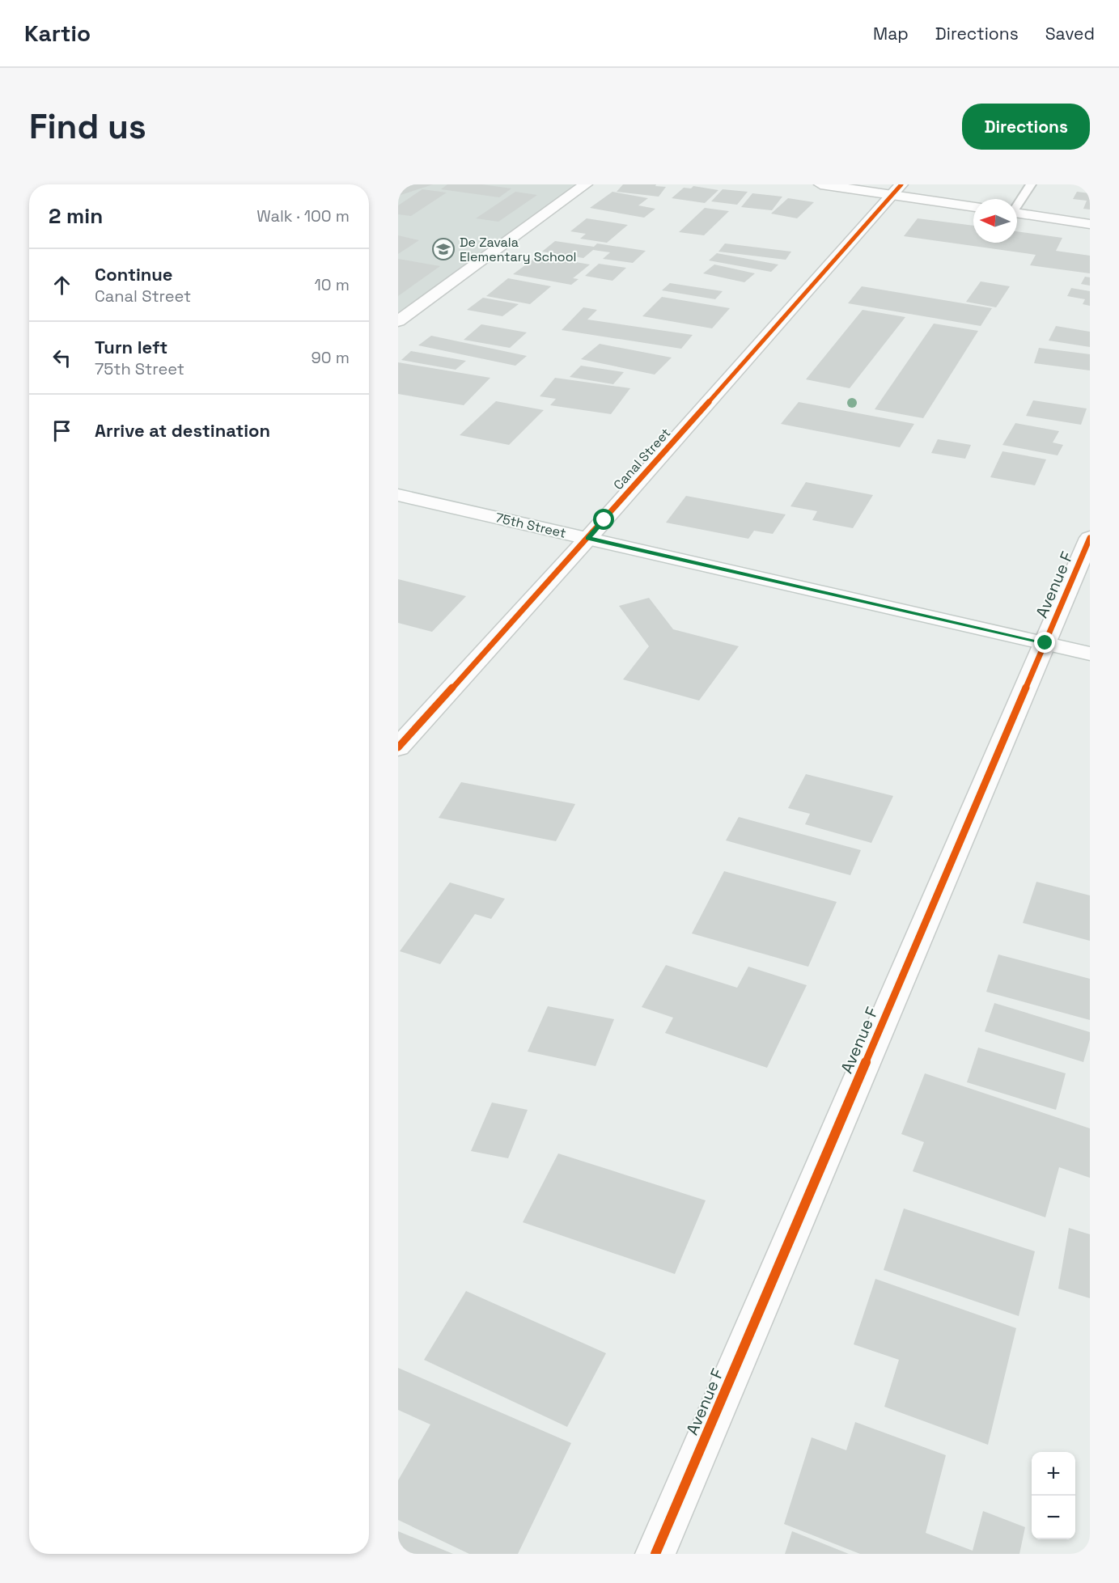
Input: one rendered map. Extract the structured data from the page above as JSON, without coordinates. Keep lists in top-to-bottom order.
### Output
{
  "streets": {
    "street": ["Canal Street", "75th Street", "Avenue F"]
  },
  "crossings": [
    ["Canal Street", "75th Street"],
    ["75th Street", "Avenue F"]
  ],
  "places": {
    "school or university": ["De Zavala Elementary School"]
  },
  "north": "left",
  "page": {
    "header": "Kartio",
    "nav": ["Map", "Directions", "Saved"],
    "buttons": "Directions",
    "title": "Find us",
    "heading": ["2 min", "Walk · 100 m"],
    "list": [
      ["Continue", "Canal Street", "10 m"],
      ["Turn left", "75th Street", "90 m"],
      "Arrive at destination"
    ],
    "map_buttons": ["+", "−"]
  }
}
